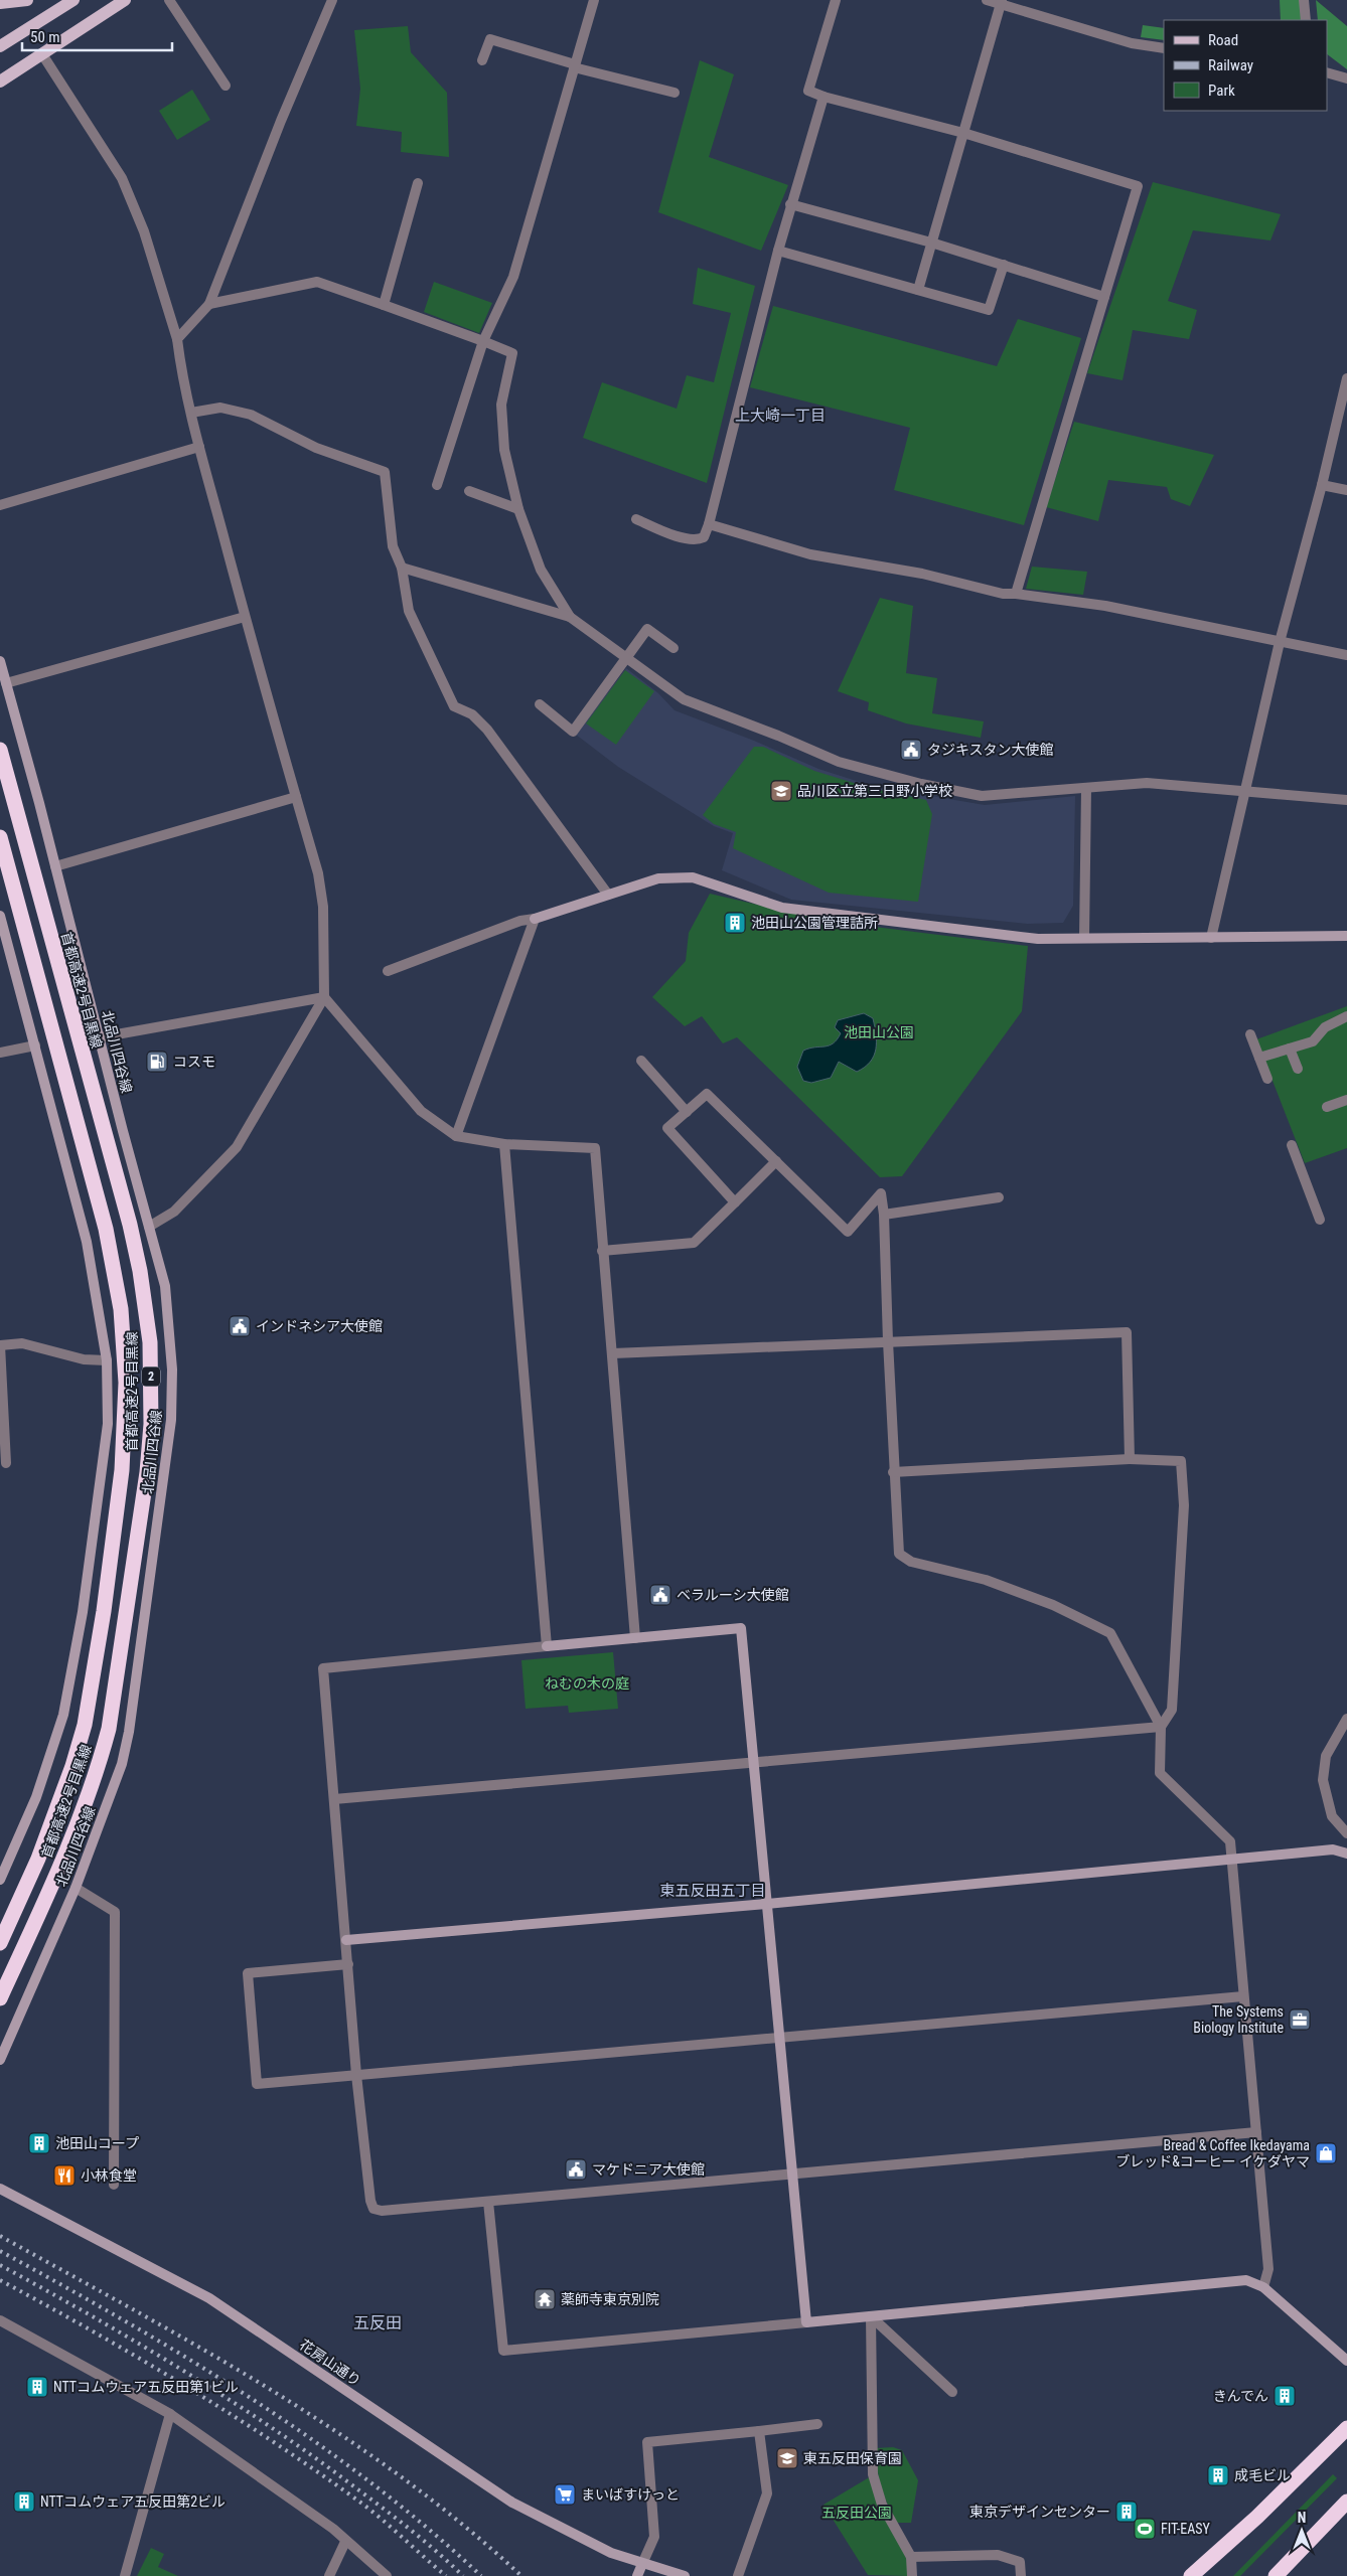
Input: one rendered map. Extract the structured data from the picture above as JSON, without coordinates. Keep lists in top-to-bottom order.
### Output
{
  "streets": {
    "highway": ["首都高速2号目黒線", "2"],
    "street": ["北品川四谷線", "花房山通り"]
  },
  "districts": ["上大崎一丁目", "東五反田五丁目", "五反田"],
  "parks": ["池田山公園", "ねむの木の庭", "五反田公園"],
  "places": {
    "public building": [
      "タジキスタン大使館",
      "インドネシア大使館",
      "ベラルーシ大使館",
      "マケドニア大使館"
    ],
    "school or university": ["品川区立第三日野小学校", "東五反田保育園"],
    "building": [
      "池田山公園管理詰所",
      "池田山コープ",
      "NTTコムウェア五反田第1ビル",
      "きんでん",
      "成毛ビル",
      "NTTコムウェア五反田第2ビル",
      "東京デザインセンター"
    ],
    "fuel station": ["コスモ"],
    "office": ["The Systems Biology Institute"],
    "shop": ["Bread & Coffee Ikedayama ブレッド&コーヒー イケダヤマ"],
    "restaurant": ["小林食堂"],
    "temple": ["薬師寺東京別院"],
    "supermarket": ["まいばすけっと"],
    "sports": ["FIT-EASY"]
  },
  "legend": ["Road", "Railway", "Park"],
  "scale_bar": "50 m",
  "north": "top"
}
